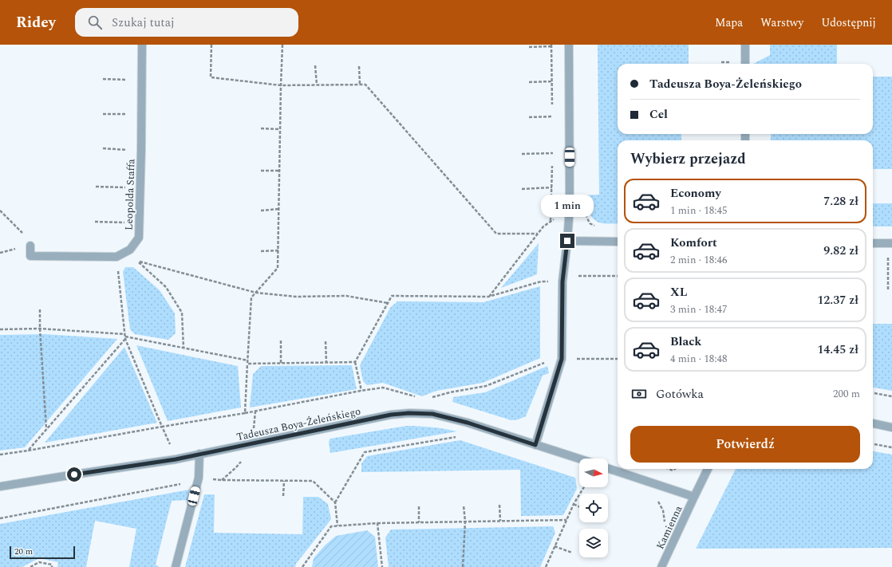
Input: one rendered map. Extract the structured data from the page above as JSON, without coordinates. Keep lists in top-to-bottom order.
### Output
{
  "streets": {
    "street": ["Leopolda Staffa", "Tadeusza Boya-Żeleńskiego", "Kamienna"]
  },
  "scale_bar": "20 m",
  "north": "right",
  "page": {
    "header": "Ridey",
    "search": "Szukaj tutaj",
    "nav": ["Mapa", "Warstwy", "Udostępnij"],
    "banner": ["Tadeusza Boya-Żeleńskiego", "Cel"],
    "heading": "Wybierz przejazd",
    "list": [
      {
        "name": "Economy",
        "note": "1 min · 18:45",
        "value": "7.28 zł"
      },
      {
        "name": "Komfort",
        "note": "2 min · 18:46",
        "value": "9.82 zł"
      },
      {
        "name": "XL",
        "note": "3 min · 18:47",
        "value": "12.37 zł"
      },
      {
        "name": "Black",
        "note": "4 min · 18:48",
        "value": "14.45 zł"
      }
    ],
    "bubble": "1 min",
    "pay": ["Gotówka", "200 m"],
    "buttons": "Potwierdź",
    "scale": "20 m"
  }
}
